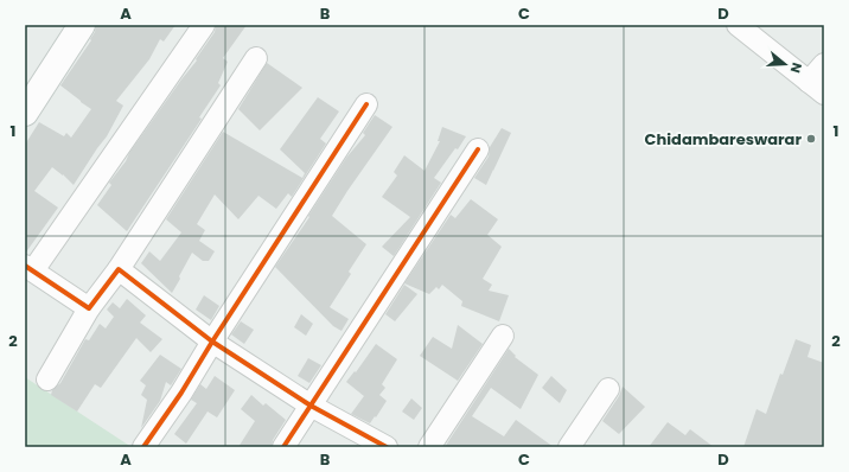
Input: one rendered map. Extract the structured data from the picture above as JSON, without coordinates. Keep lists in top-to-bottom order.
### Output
{
  "places": ["Chidambareswarar"],
  "north": "right",
  "grid": {
    "columns": [
      "A",
      "B",
      "C",
      "D"
    ],
    "rows": ["1", "2"]
  }
}
